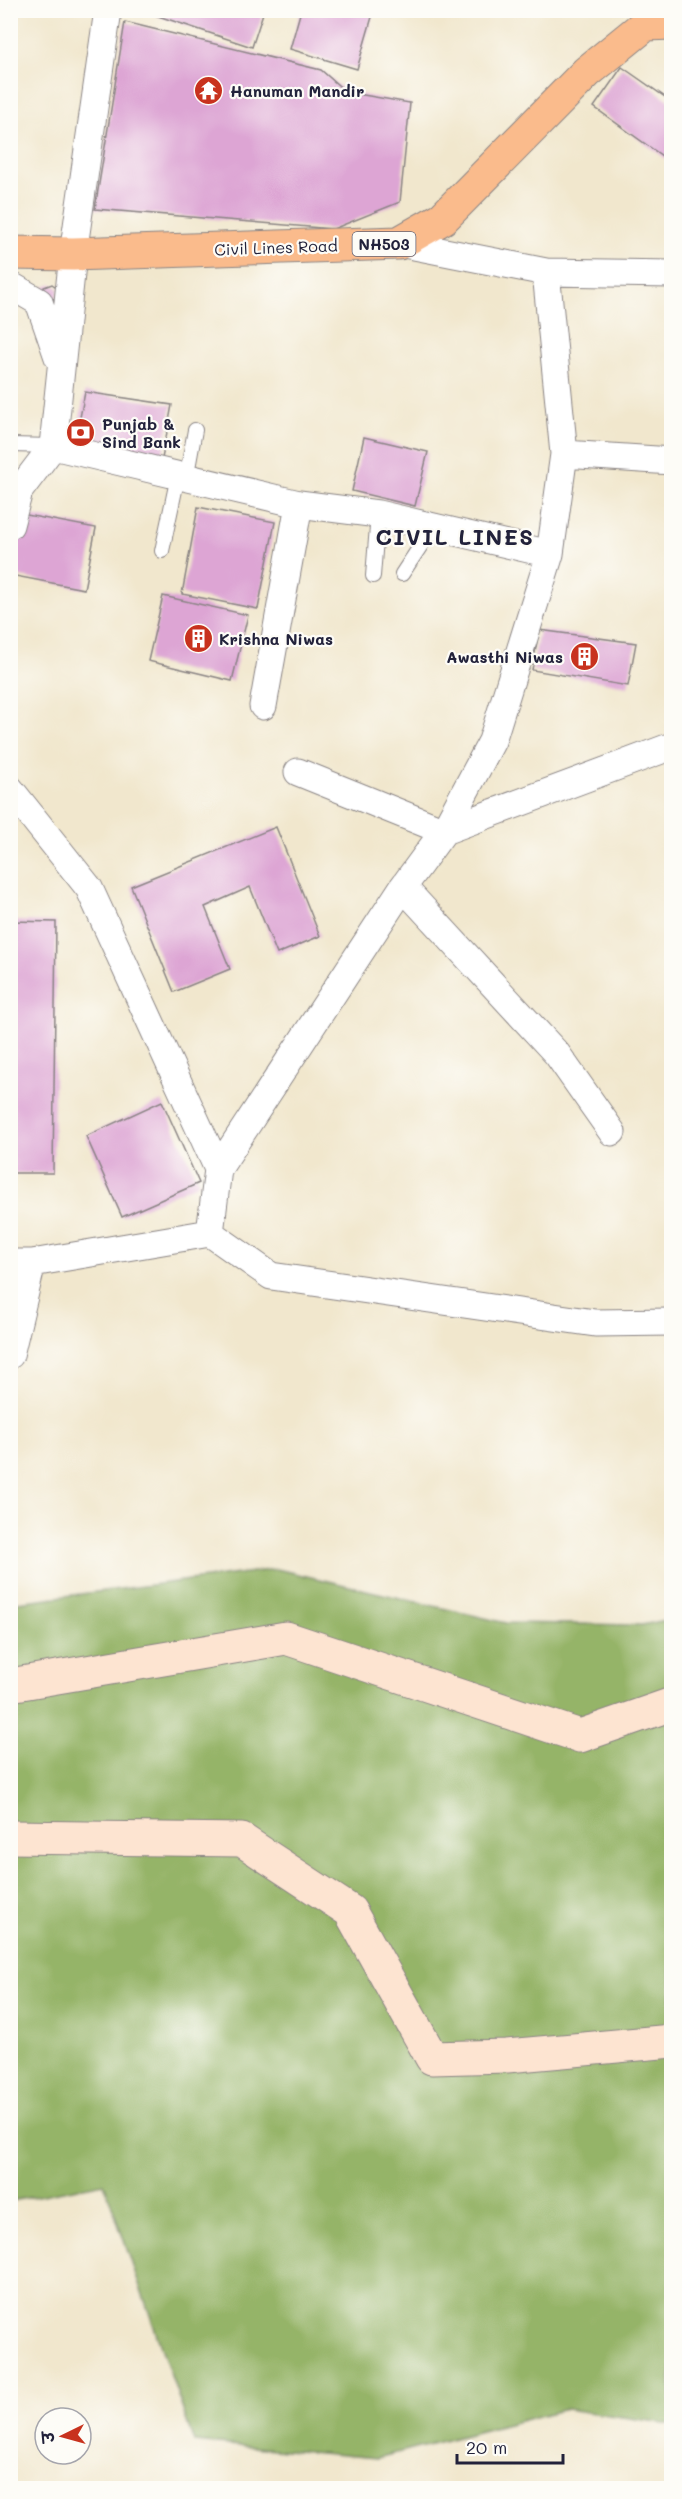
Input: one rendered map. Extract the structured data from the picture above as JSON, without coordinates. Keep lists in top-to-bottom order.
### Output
{
  "streets": {
    "main road": ["NH503", "Civil Lines Road"]
  },
  "districts": ["CIVIL LINES"],
  "places": {
    "temple": ["Hanuman Mandir"],
    "bank": ["Punjab & Sind Bank"],
    "building": ["Krishna Niwas", "Awasthi Niwas"]
  },
  "scale_bar": "20 m",
  "north": "left"
}
